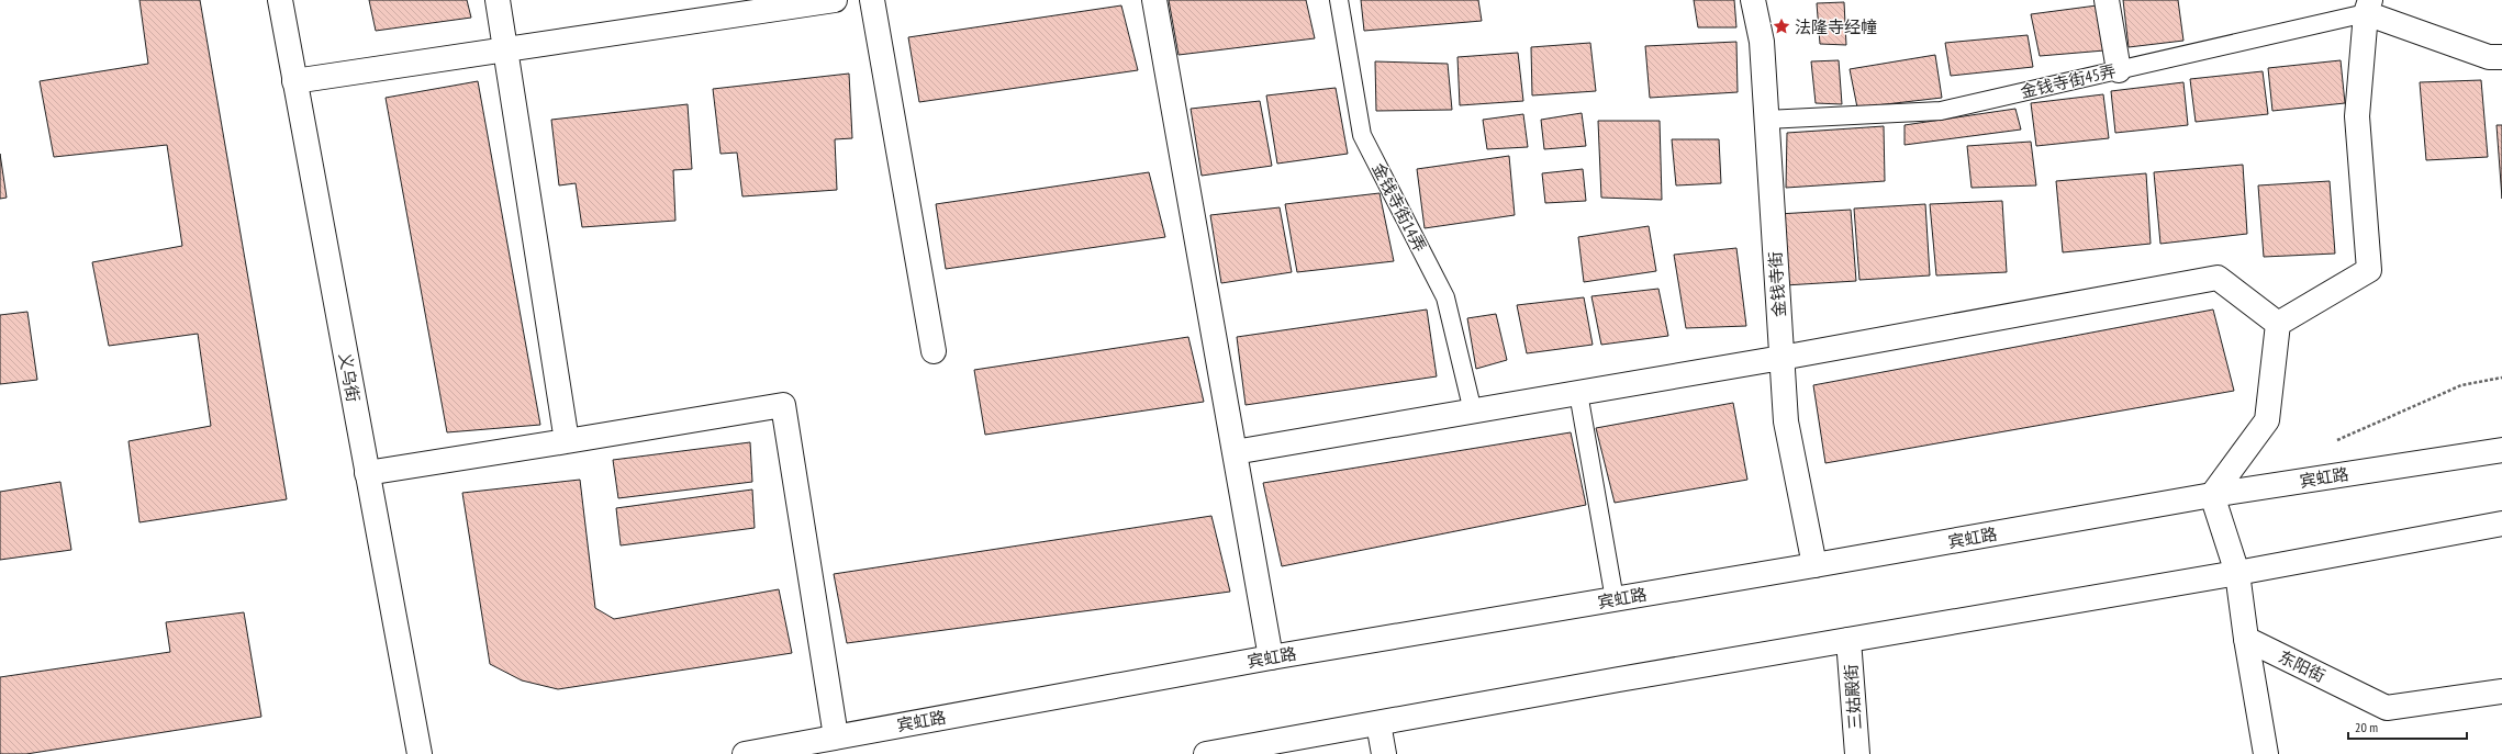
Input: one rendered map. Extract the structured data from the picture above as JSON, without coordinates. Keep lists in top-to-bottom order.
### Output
{
  "streets": {
    "street": [
      "金钱寺街",
      "义乌街",
      "宾虹路",
      "东阳街",
      "三姑殿街"
    ],
    "lane": ["金钱寺街45弄", "金钱寺街14弄"]
  },
  "crossings": [
    ["金钱寺街45弄", "金钱寺街"],
    ["金钱寺街", "宾虹路"]
  ],
  "places": {
    "place": ["法隆寺经幢"]
  },
  "scale_bar": "20 m"
}
